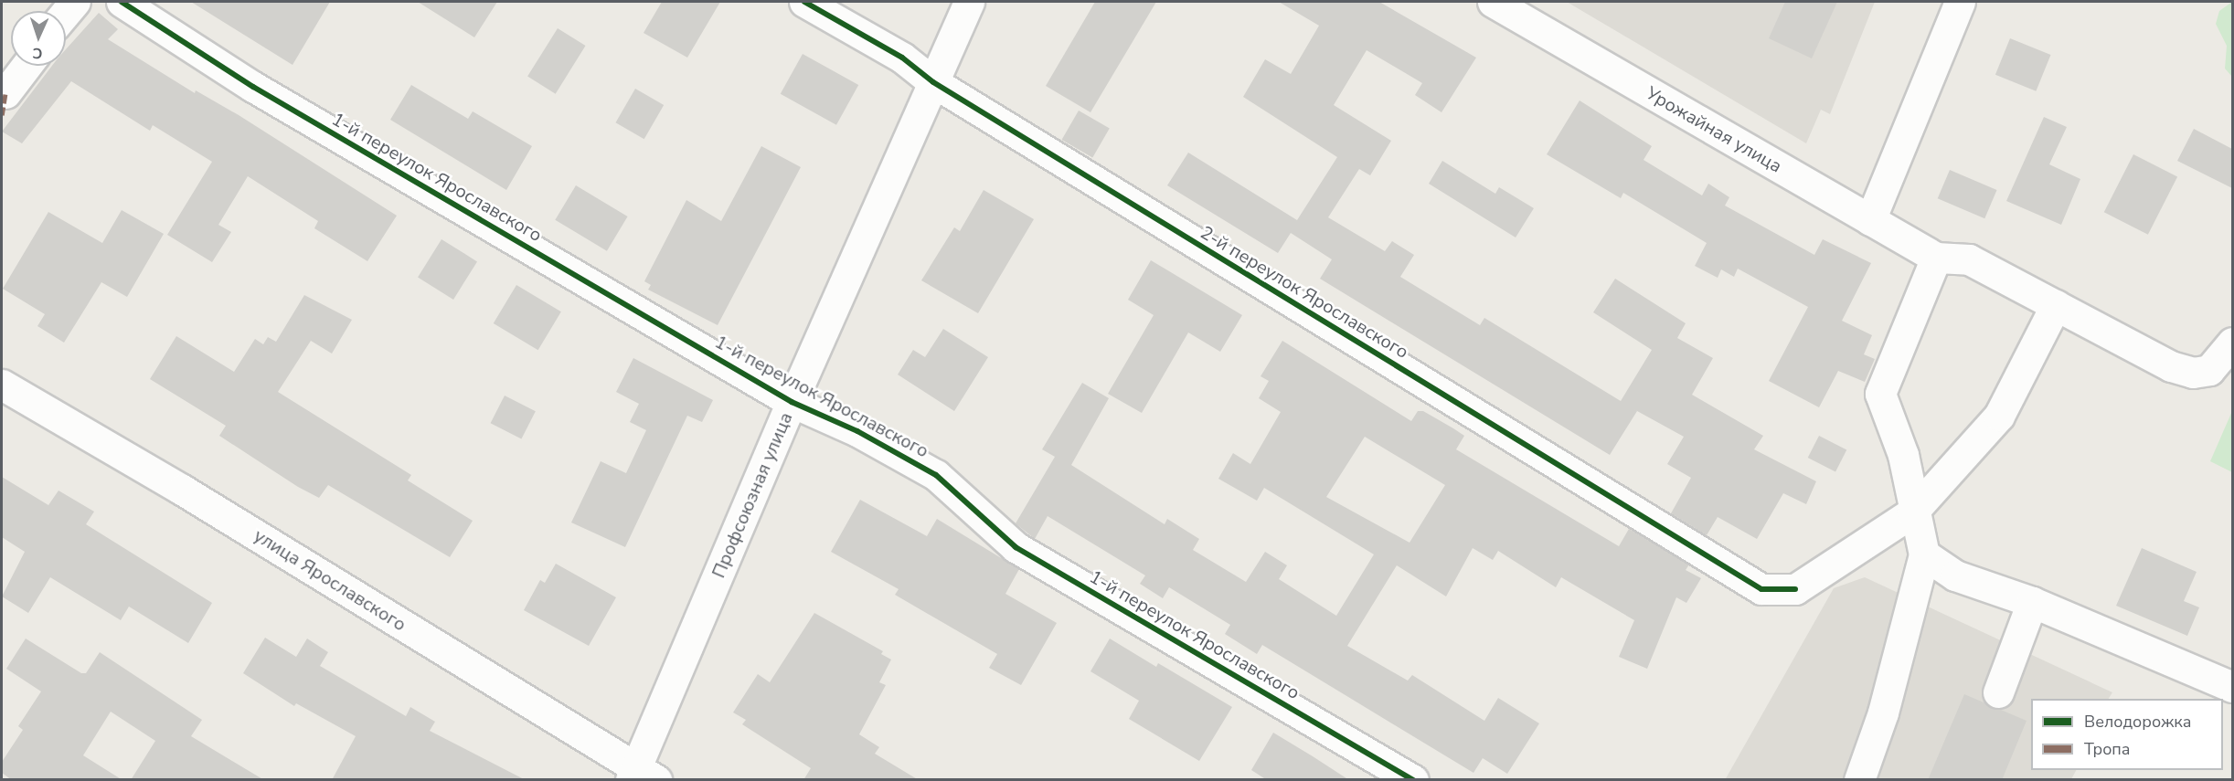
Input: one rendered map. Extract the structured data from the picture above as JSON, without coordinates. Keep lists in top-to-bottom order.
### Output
{
  "streets": {
    "street": [
      "Урожайная улица",
      "1-й переулок Ярославского",
      "2-й переулок Ярославского",
      "Профсоюзная улица",
      "улица Ярославского"
    ]
  },
  "crossings": [
    ["1-й переулок Ярославского", "Профсоюзная улица"],
    ["2-й переулок Ярославского", "Профсоюзная улица"],
    ["Профсоюзная улица", "улица Ярославского"]
  ],
  "legend": ["Велодорожка", "Тропа"],
  "north": "bottom"
}
